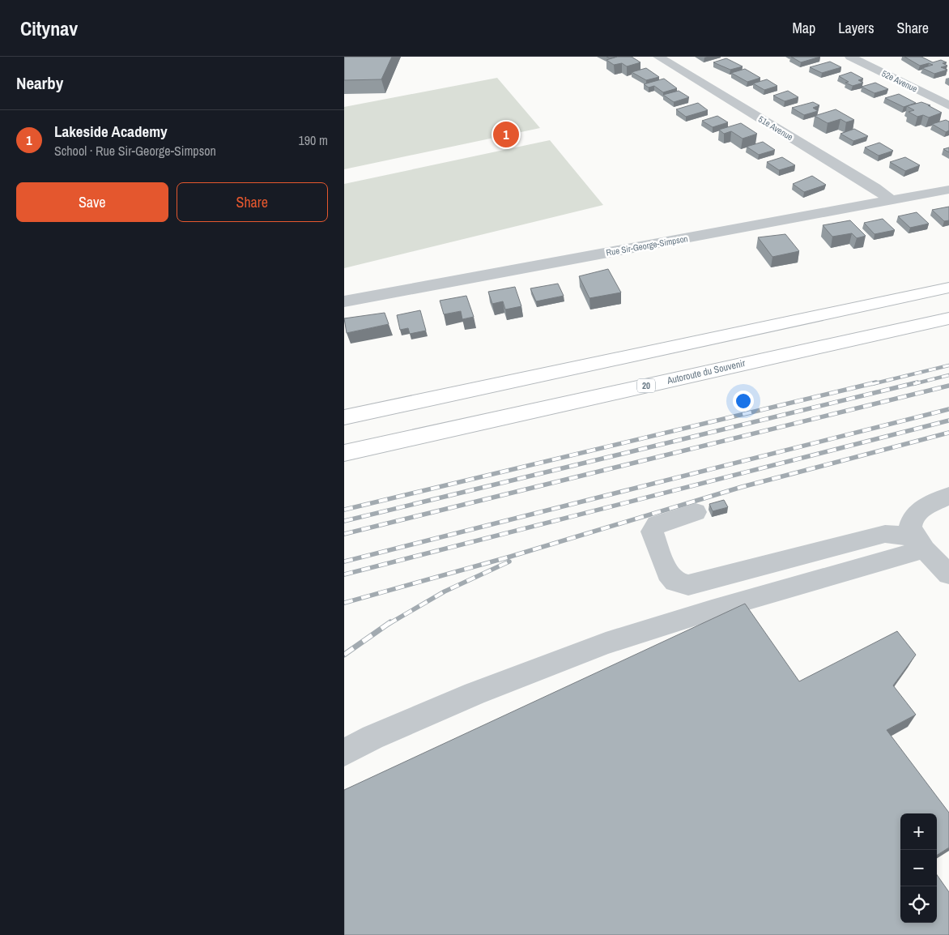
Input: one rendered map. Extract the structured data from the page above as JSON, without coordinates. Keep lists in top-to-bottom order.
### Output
{
  "streets": {
    "highway": ["Autoroute du Souvenir", "20"],
    "street": ["52e Avenue", "51e Avenue", "Rue Sir-George-Simpson"]
  },
  "crossings": [
    ["51e Avenue", "Rue Sir-George-Simpson"]
  ],
  "page": {
    "header": "Citynav",
    "nav": ["Map", "Layers", "Share"],
    "heading": "Nearby",
    "list": [
      {
        "mark": "1",
        "name": "Lakeside Academy",
        "note": "School · Rue Sir-George-Simpson",
        "value": "190 m"
      }
    ],
    "pins": "1",
    "buttons": ["Save", "Share"],
    "map_buttons": ["+", "−"]
  }
}
